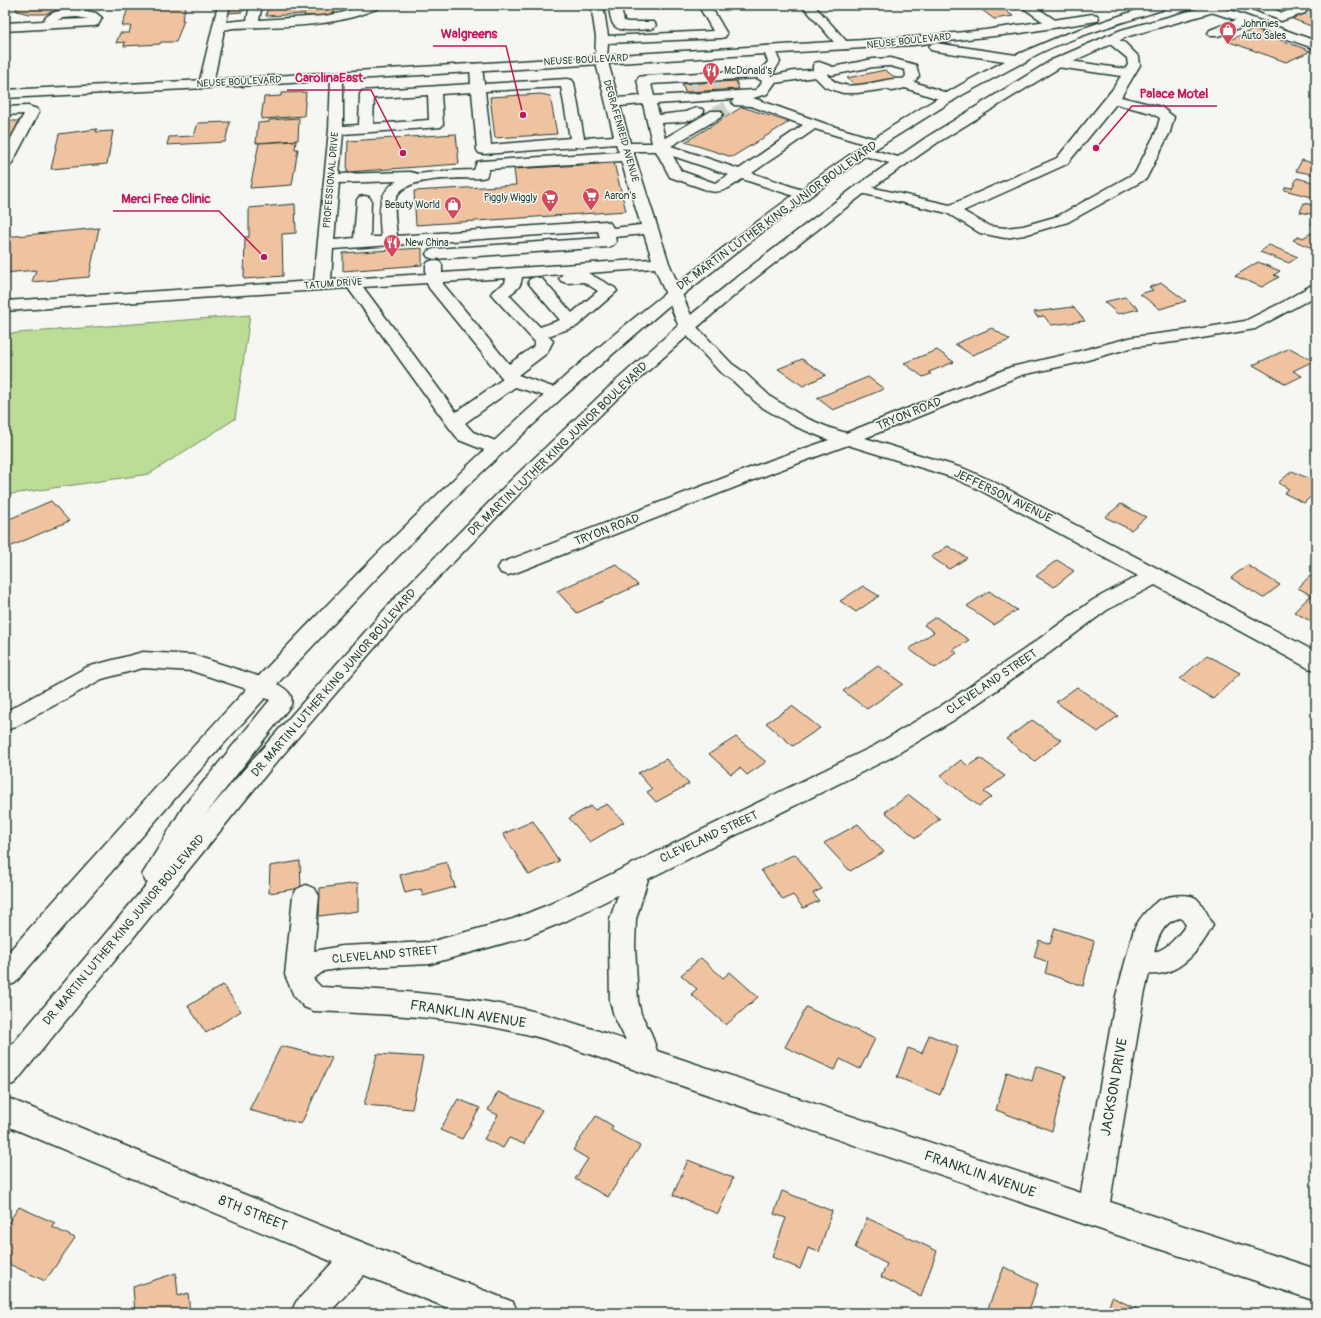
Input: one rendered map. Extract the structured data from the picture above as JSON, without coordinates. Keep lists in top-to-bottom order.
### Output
{
  "streets": {
    "main road": [
      "NEUSE BOULEVARD",
      "DEGRAFENREID AVENUE",
      "PROFESSIONAL DRIVE",
      "DR. MARTIN LUTHER KING JUNIOR BOULEVARD",
      "TATUM DRIVE",
      "TRYON ROAD",
      "JEFFERSON AVENUE",
      "CLEVELAND STREET",
      "FRANKLIN AVENUE",
      "JACKSON DRIVE",
      "8TH STREET"
    ]
  },
  "crossings": [
    ["NEUSE BOULEVARD", "DEGRAFENREID AVENUE"],
    ["NEUSE BOULEVARD", "PROFESSIONAL DRIVE"],
    ["NEUSE BOULEVARD", "DR. MARTIN LUTHER KING JUNIOR BOULEVARD"],
    ["DEGRAFENREID AVENUE", "DR. MARTIN LUTHER KING JUNIOR BOULEVARD"],
    ["DEGRAFENREID AVENUE", "TATUM DRIVE"],
    ["DEGRAFENREID AVENUE", "JEFFERSON AVENUE"],
    ["PROFESSIONAL DRIVE", "TATUM DRIVE"],
    ["DR. MARTIN LUTHER KING JUNIOR BOULEVARD", "JEFFERSON AVENUE"],
    ["TRYON ROAD", "JEFFERSON AVENUE"],
    ["JEFFERSON AVENUE", "CLEVELAND STREET"],
    ["CLEVELAND STREET", "FRANKLIN AVENUE"],
    ["FRANKLIN AVENUE", "JACKSON DRIVE"]
  ],
  "places": {
    "shop": ["Johnnies Auto Sales", "Beauty World"],
    "restaurant": ["McDonald's", "New China"],
    "other": [
      "Walgreens",
      "Palace Motel",
      "CarolinaEast",
      "Merci Free Clinic"
    ],
    "supermarket": ["Aaron's", "Piggly Wiggly"]
  }
}
